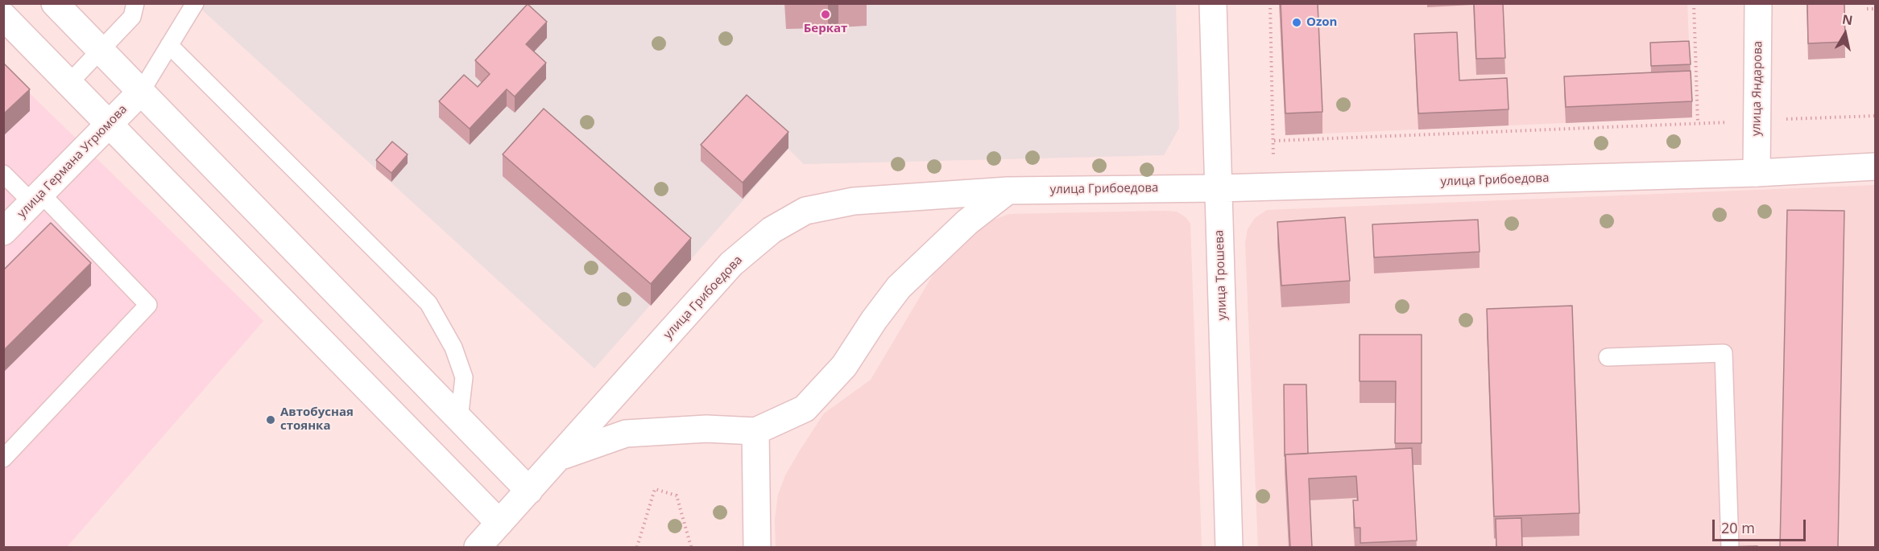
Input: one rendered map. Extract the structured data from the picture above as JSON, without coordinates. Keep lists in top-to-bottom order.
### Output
{
  "streets": {
    "street": [
      "улица Яндарова",
      "улица Германа Угрюмова",
      "улица Грибоедова",
      "улица Трошева"
    ]
  },
  "crossings": [
    ["улица Яндарова", "улица Грибоедова"],
    ["улица Грибоедова", "улица Трошева"]
  ],
  "places": ["Беркат", "Ozon", "Автобусная стоянка"],
  "scale_bar": "20 m",
  "north": "top"
}
